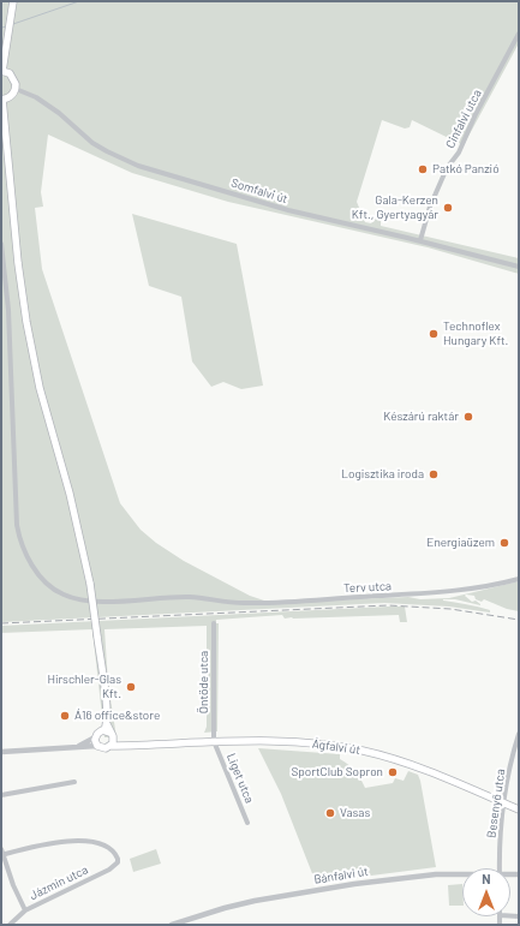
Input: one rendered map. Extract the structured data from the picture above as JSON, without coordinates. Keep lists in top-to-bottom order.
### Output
{
  "streets": {
    "main road": ["Ágfalvi út"],
    "street": [
      "Cinfalvi utca",
      "Somfalvi út",
      "Terv utca",
      "Öntöde utca",
      "Liget utca",
      "Besenyő utca",
      "Bánfalvi út",
      "Jázmin utca"
    ]
  },
  "crossings": [
    ["Cinfalvi utca", "Somfalvi út"],
    ["Öntöde utca", "Ágfalvi út"],
    ["Öntöde utca", "Liget utca"],
    ["Ágfalvi út", "Liget utca"],
    ["Ágfalvi út", "Besenyő utca"]
  ],
  "places": [
    "Patkó Panzió",
    "Gala-Kerzen Kft., Gyertyagyár",
    "Technoflex Hungary Kft.",
    "Készárú raktár",
    "Logisztika iroda",
    "Energiaüzem",
    "Hirschler-Glas Kft.",
    "Á16 office&store",
    "SportClub Sopron",
    "Vasas"
  ],
  "north": "top"
}
